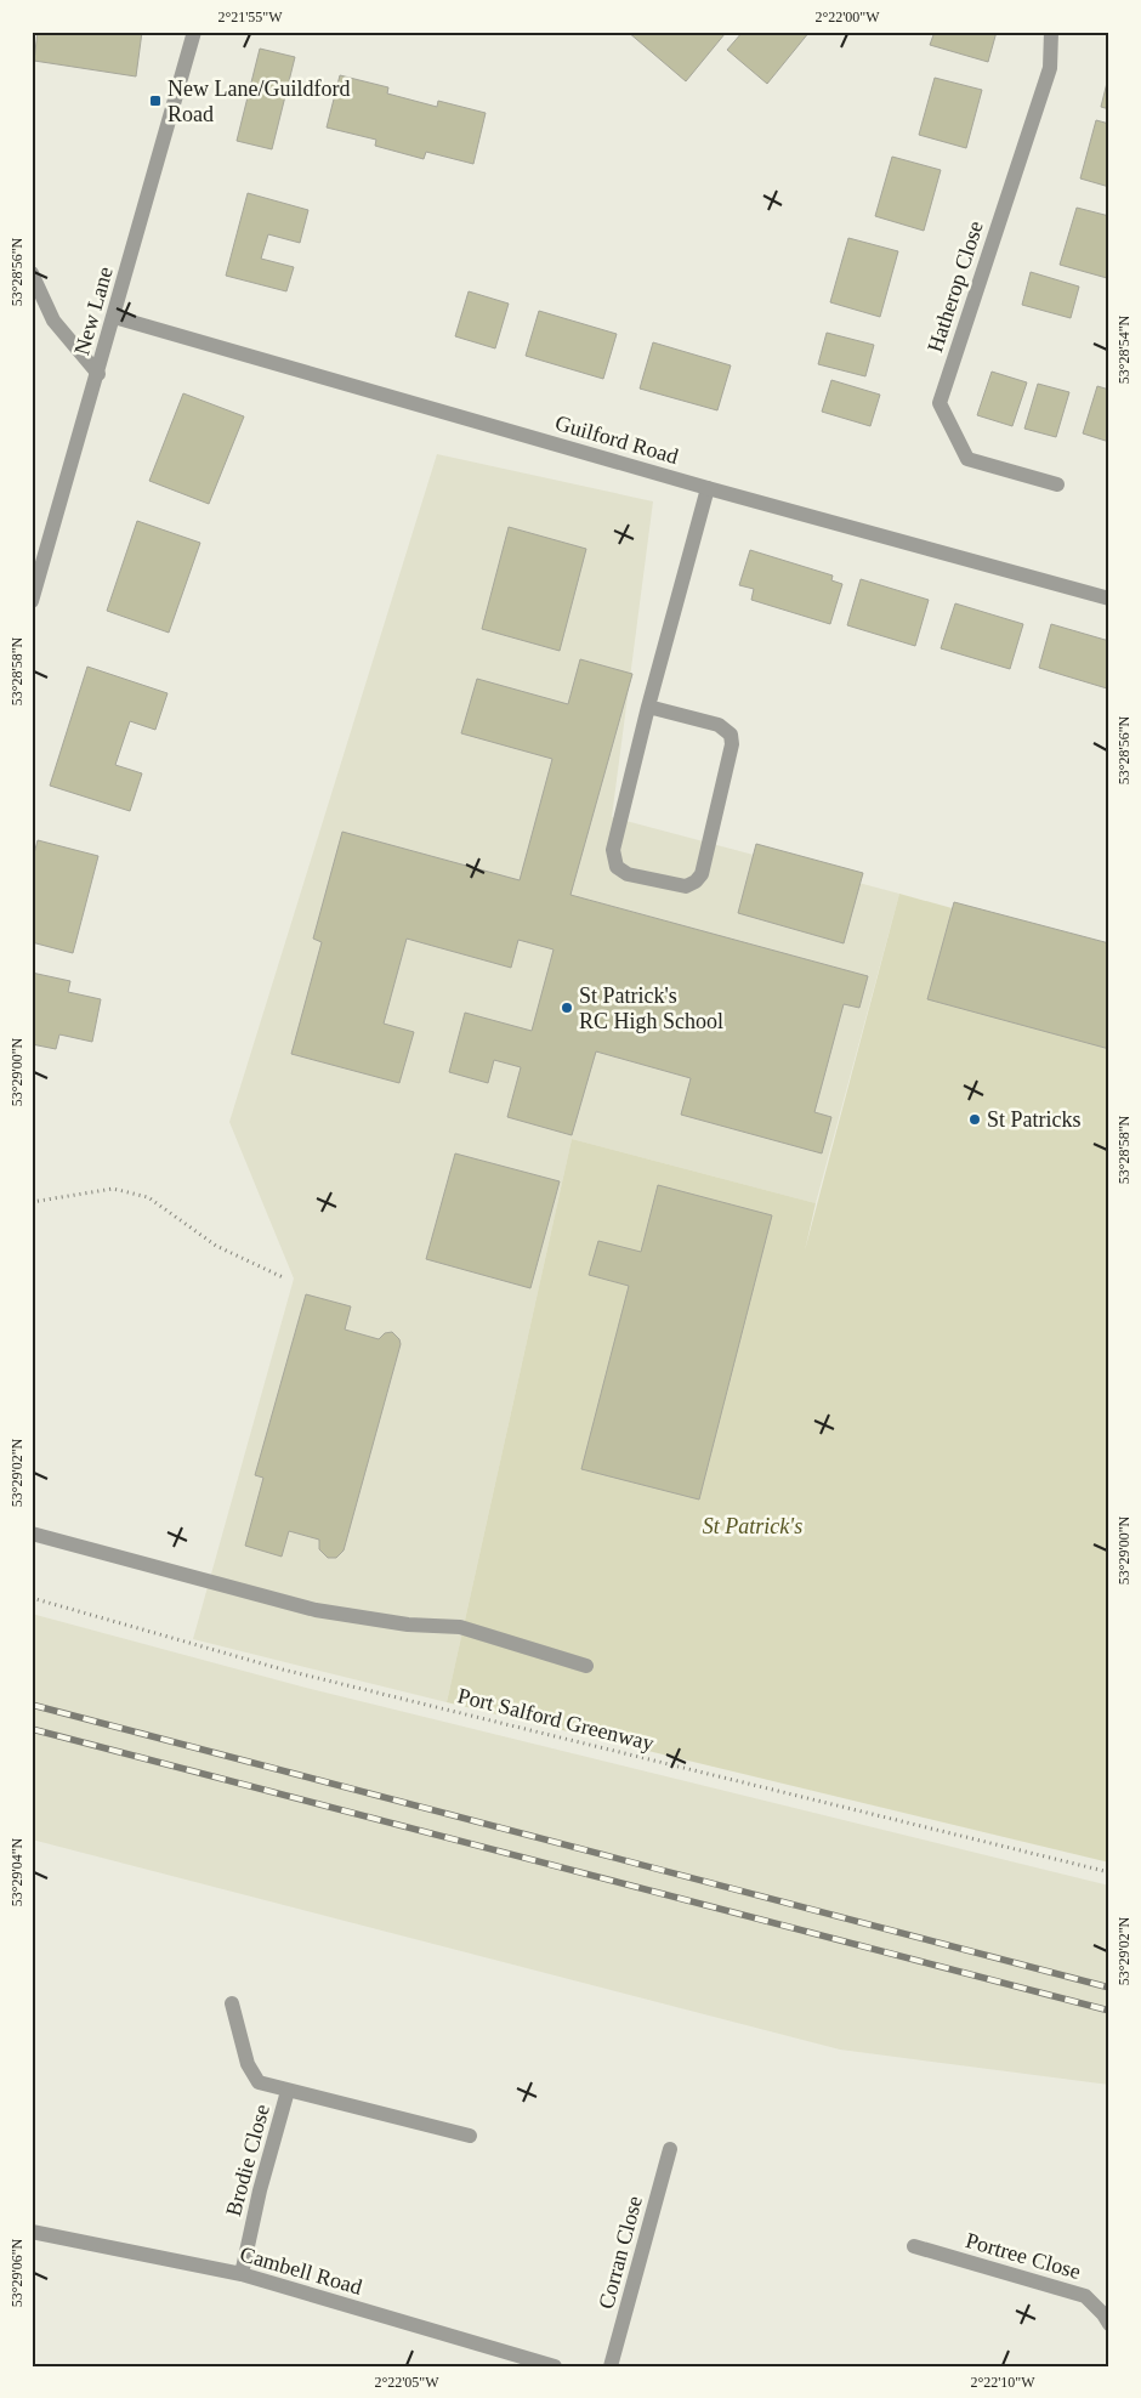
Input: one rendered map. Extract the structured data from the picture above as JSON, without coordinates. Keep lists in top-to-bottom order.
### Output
{
  "streets": {
    "street": [
      "Hatherop Close",
      "New Lane",
      "Guilford Road",
      "Brodie Close",
      "Corran Close",
      "Portree Close",
      "Cambell Road"
    ],
    "path": ["Port Salford Greenway"]
  },
  "crossings": [
    ["New Lane", "Guilford Road"],
    ["Brodie Close", "Cambell Road"]
  ],
  "parks": ["St Patrick's"],
  "places": {
    "transit": ["New Lane/Guildford Road"],
    "other": ["St Patrick's RC High School", "St Patricks"]
  },
  "coordinates": [
    "2°21'55\"W",
    "2°22'00\"W",
    "53°28'56\"N",
    "53°28'54\"N",
    "53°28'58\"N",
    "53°29'00\"N",
    "53°29'02\"N",
    "53°29'04\"N",
    "53°29'06\"N",
    "2°22'05\"W",
    "2°22'10\"W"
  ]
}
